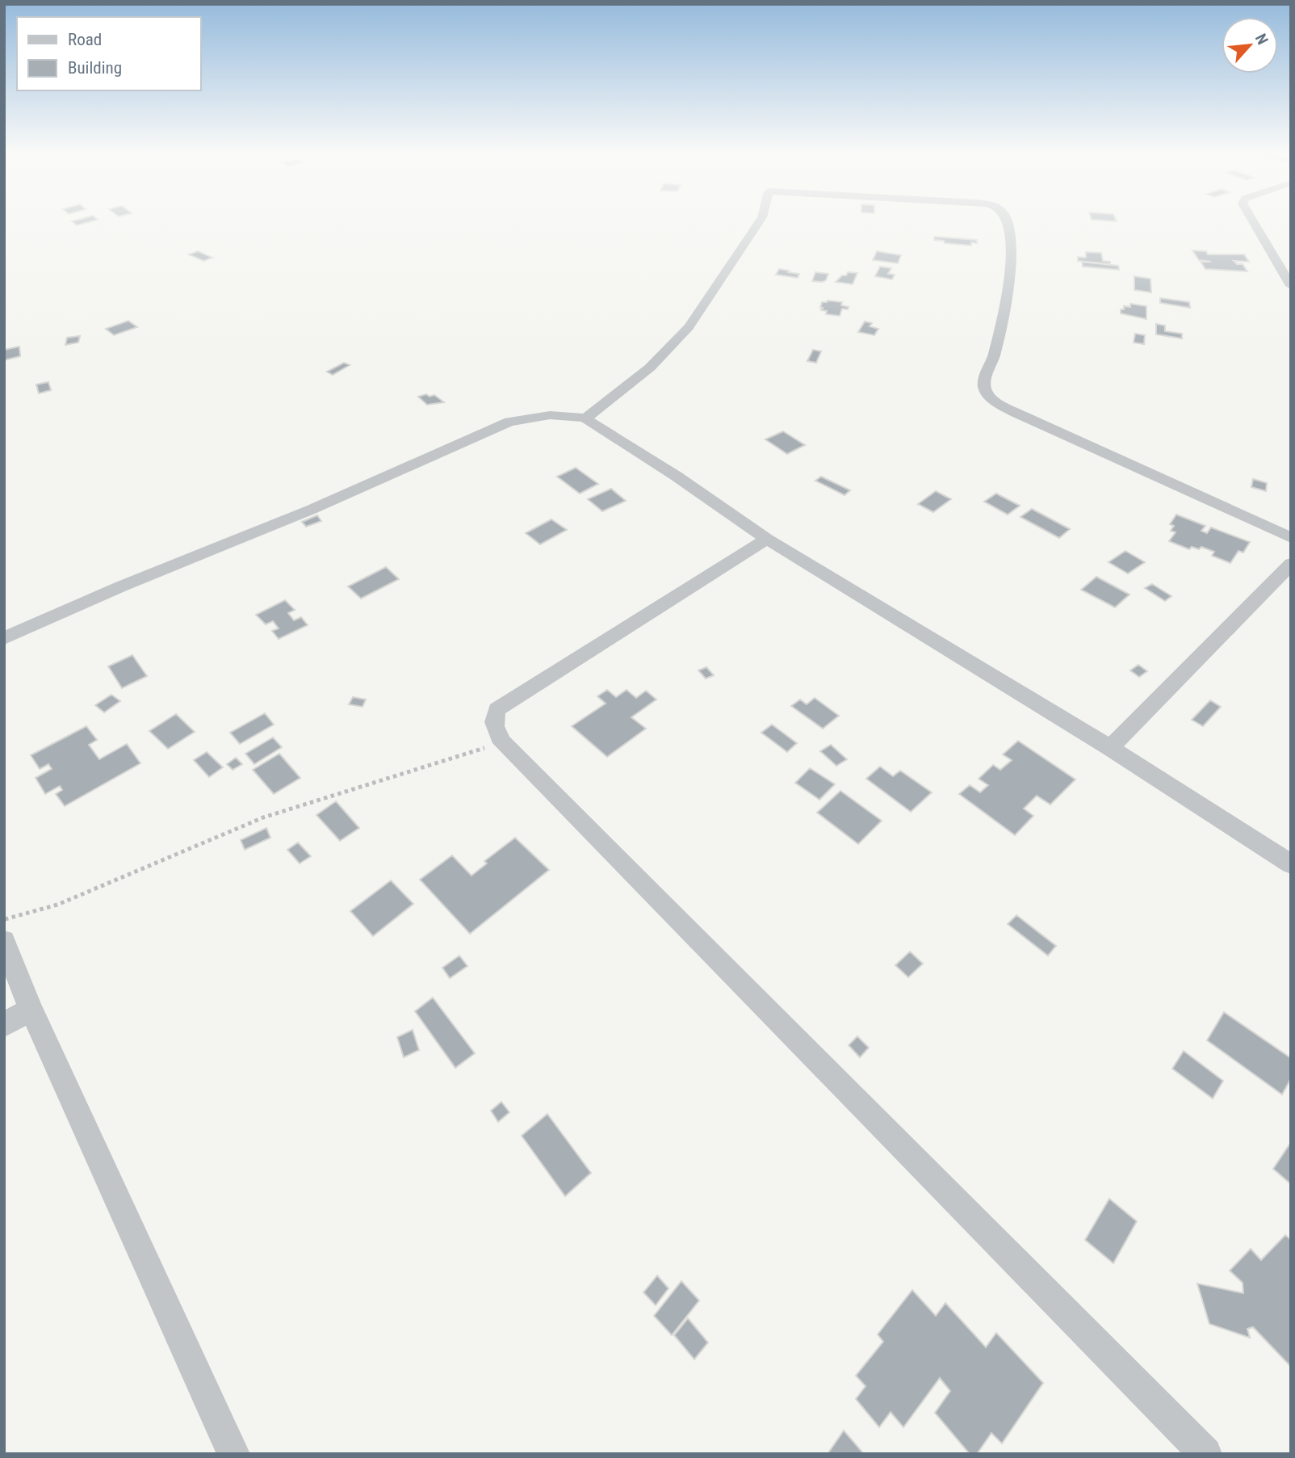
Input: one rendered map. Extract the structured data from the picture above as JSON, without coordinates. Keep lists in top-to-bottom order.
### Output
{
  "legend": ["Road", "Building"],
  "north": "top right"
}
